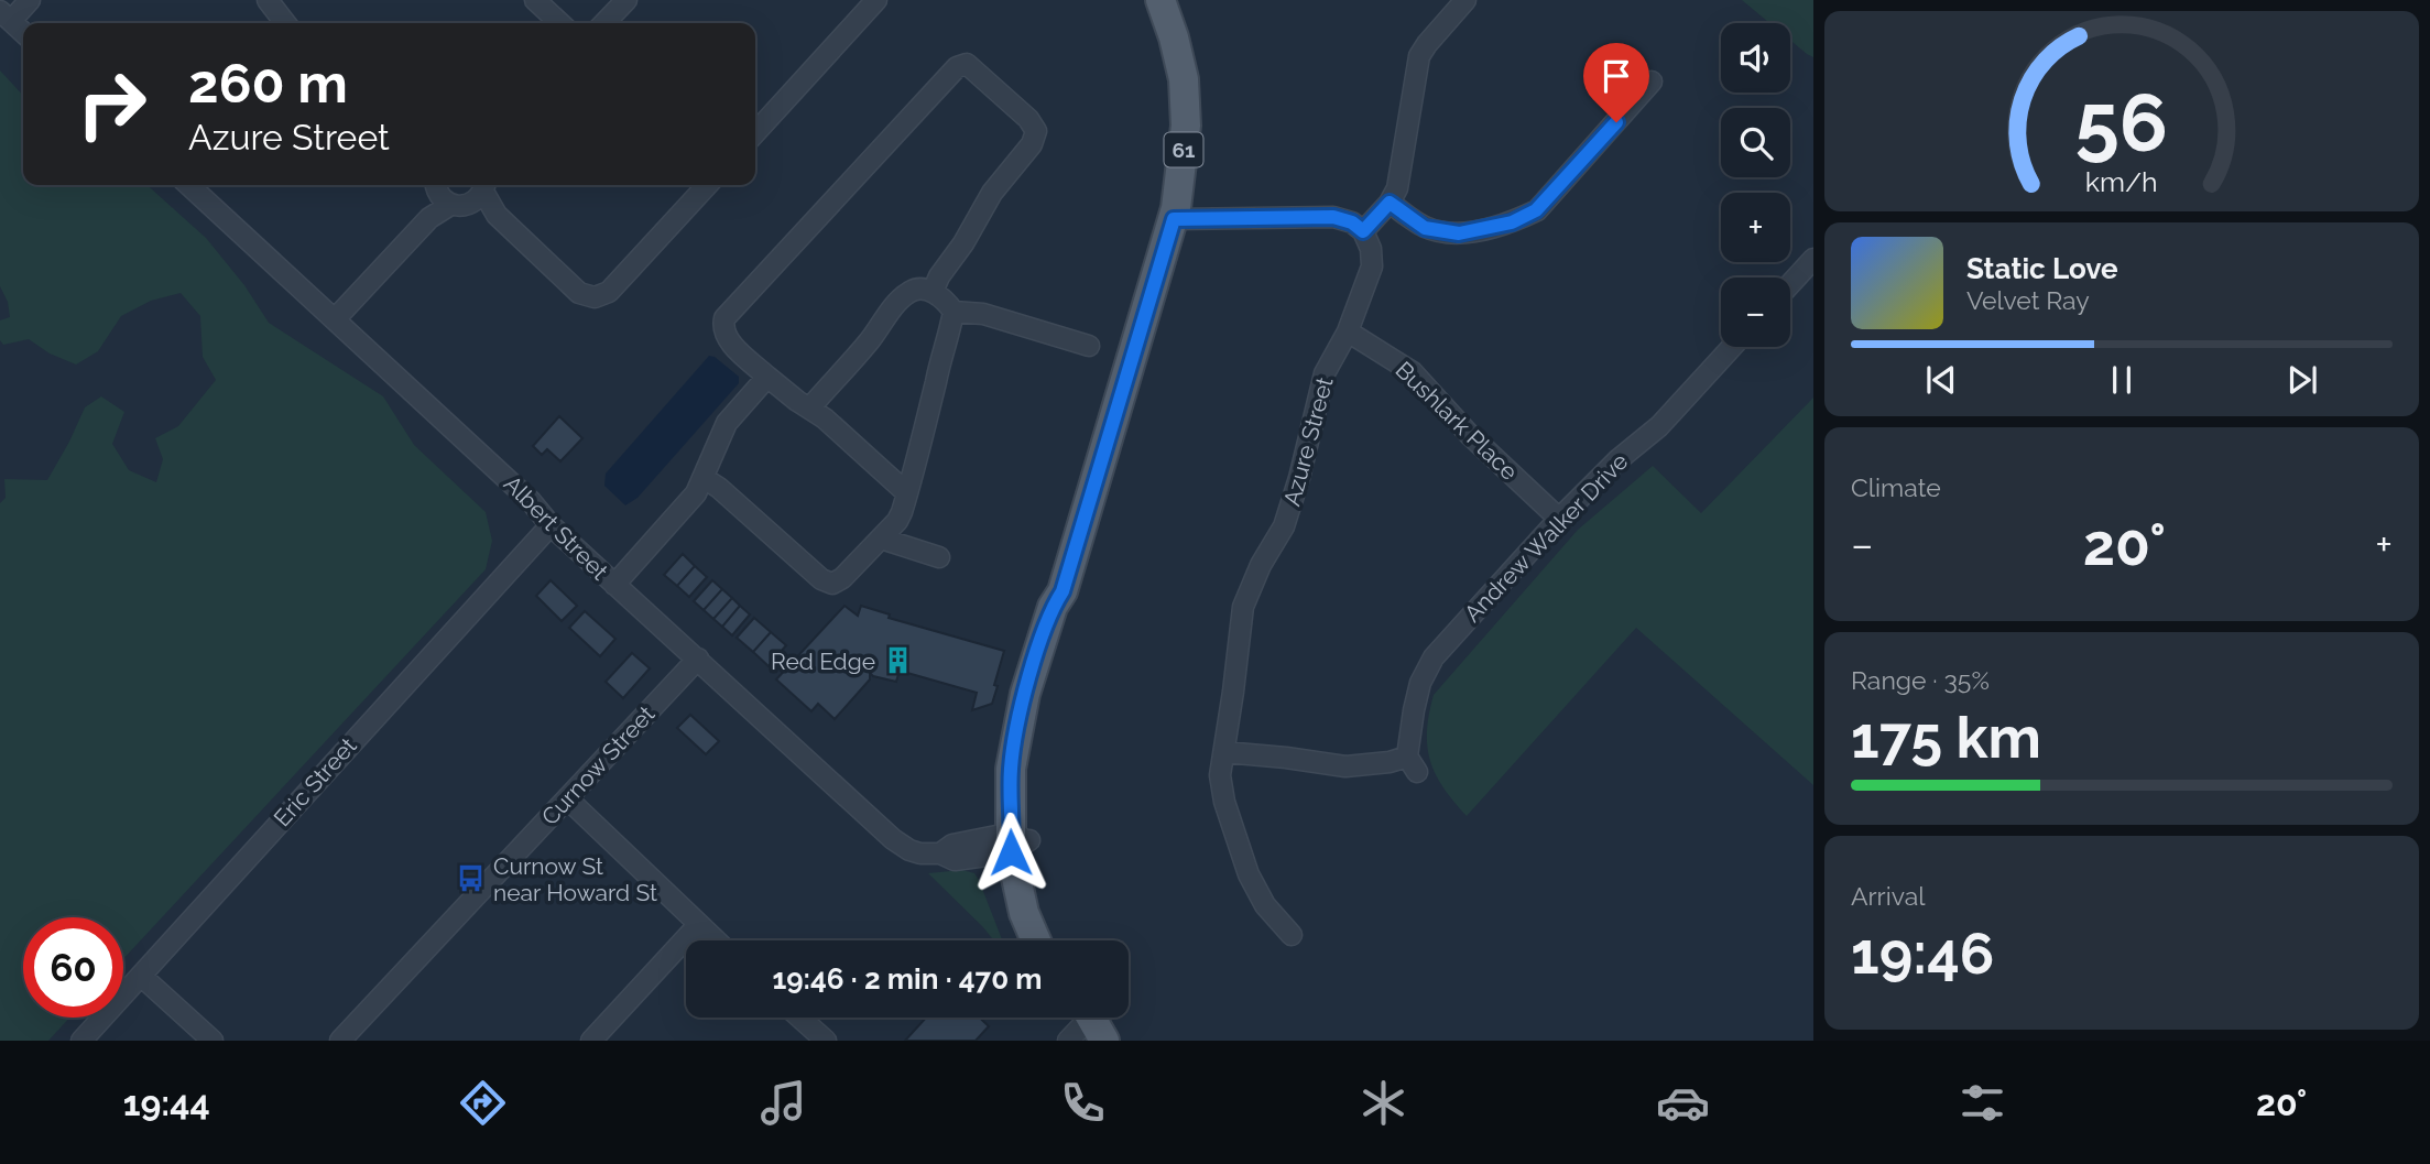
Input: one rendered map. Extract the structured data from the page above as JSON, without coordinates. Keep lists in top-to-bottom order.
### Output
{
  "streets": {
    "main road": ["61"],
    "street": [
      "Bushlark Place",
      "Azure Street",
      "Albert Street",
      "Andrew Walker Drive",
      "Curnow Street",
      "Eric Street"
    ]
  },
  "crossings": [
    ["61", "Albert Street"],
    ["Bushlark Place", "Azure Street"],
    ["Bushlark Place", "Andrew Walker Drive"],
    ["Azure Street", "Andrew Walker Drive"],
    ["Albert Street", "Curnow Street"],
    ["Albert Street", "Eric Street"]
  ],
  "places": {
    "building": ["Red Edge"],
    "bus stop": ["Curnow St near Howard St"]
  },
  "page": {
    "map_buttons": ["+", "−"],
    "turn": ["260 m", "Azure Street"],
    "song": ["Static Love", "Velvet Ray"],
    "tile": [
      "Climate",
      ["Range · 35%", "175 km"],
      ["Arrival", "19:46"]
    ],
    "heat": ["−", "20°", "+"],
    "limit": "60",
    "trip": "19:46 · 2 min · 470 m",
    "tabs": ["19:44", "20°"],
    "gauge": ["56", "km/h"]
  }
}
